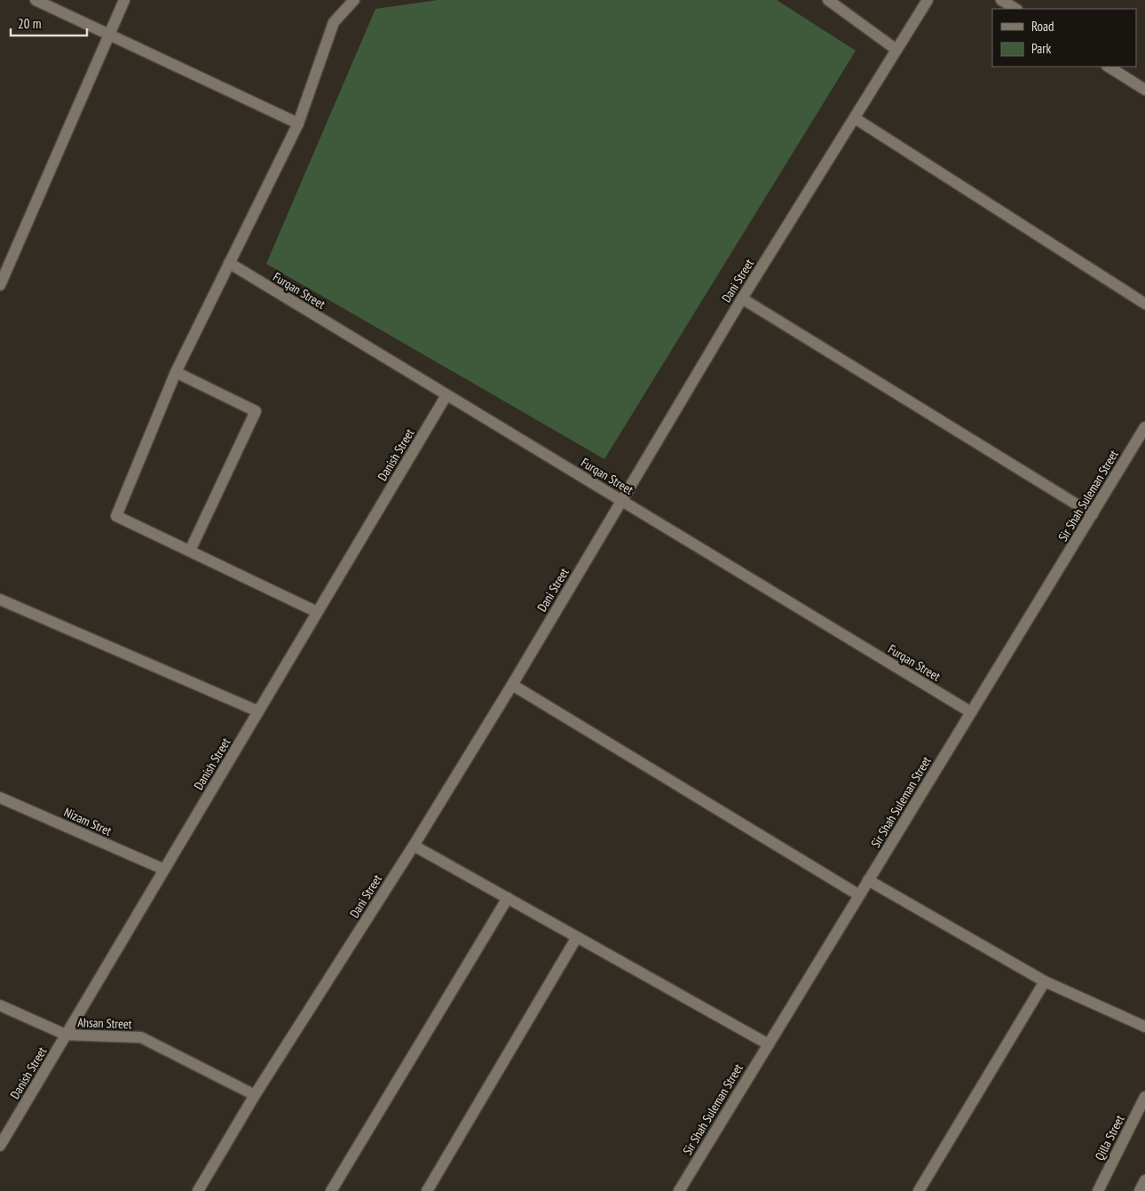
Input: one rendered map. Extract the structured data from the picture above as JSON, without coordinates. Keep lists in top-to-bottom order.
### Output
{
  "streets": {
    "street": [
      "Dani Street",
      "Furqan Street",
      "Danish Street",
      "Sir Shah Suleman Street",
      "Nizam Stret",
      "Ahsan Street",
      "Qilla Street"
    ]
  },
  "crossings": [
    ["Dani Street", "Furqan Street"],
    ["Dani Street", "Ahsan Street"],
    ["Furqan Street", "Danish Street"],
    ["Furqan Street", "Sir Shah Suleman Street"],
    ["Danish Street", "Nizam Stret"],
    ["Danish Street", "Ahsan Street"]
  ],
  "legend": ["Road", "Park"],
  "scale_bar": "20 m"
}
